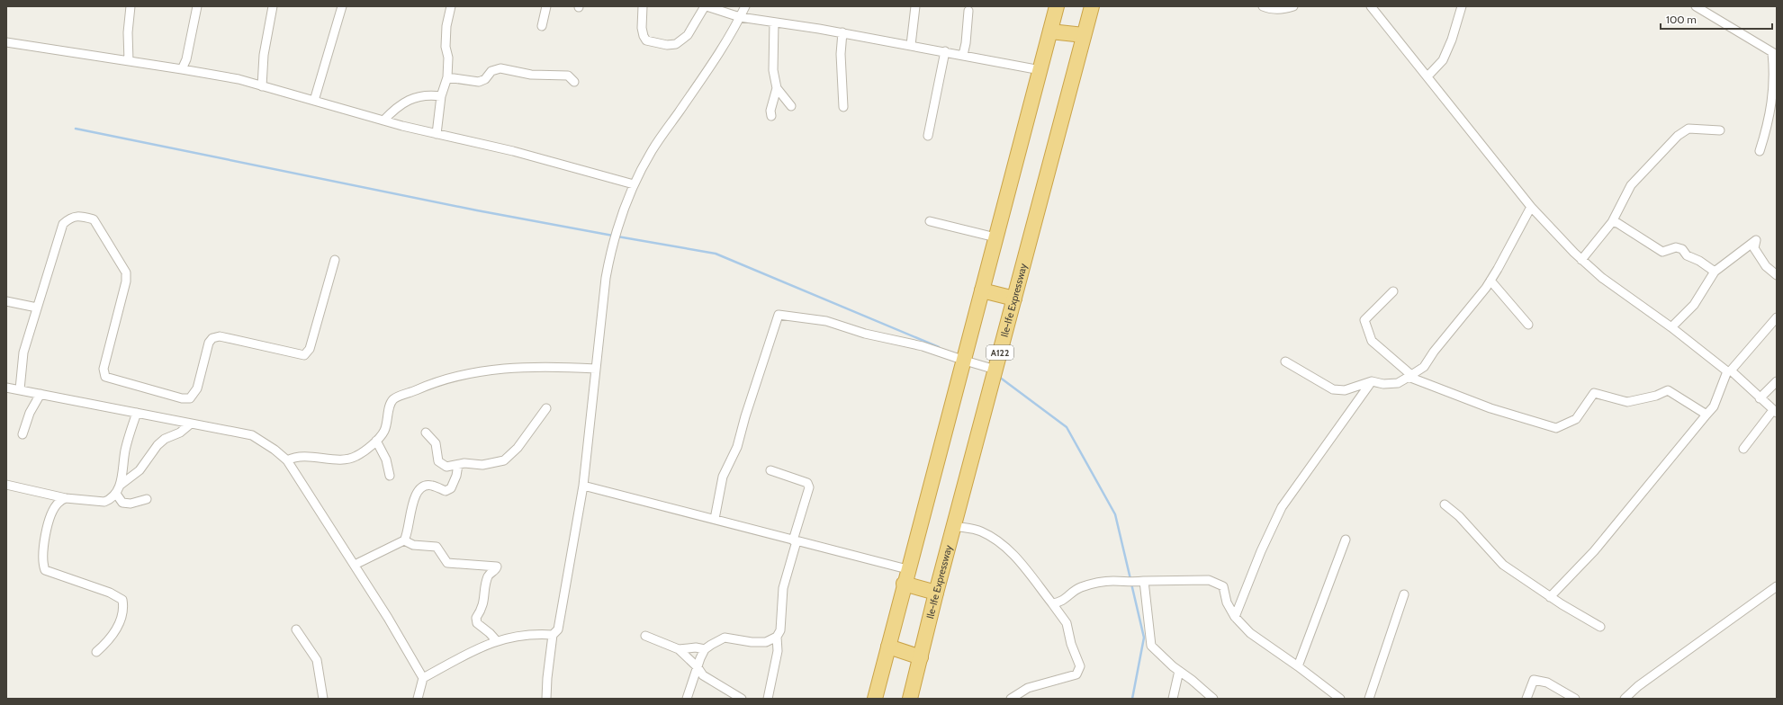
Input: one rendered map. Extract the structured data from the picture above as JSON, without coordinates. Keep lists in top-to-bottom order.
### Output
{
  "streets": {
    "highway": ["Ile-Ife Expressway", "A122"]
  },
  "scale_bar": "100 m"
}
